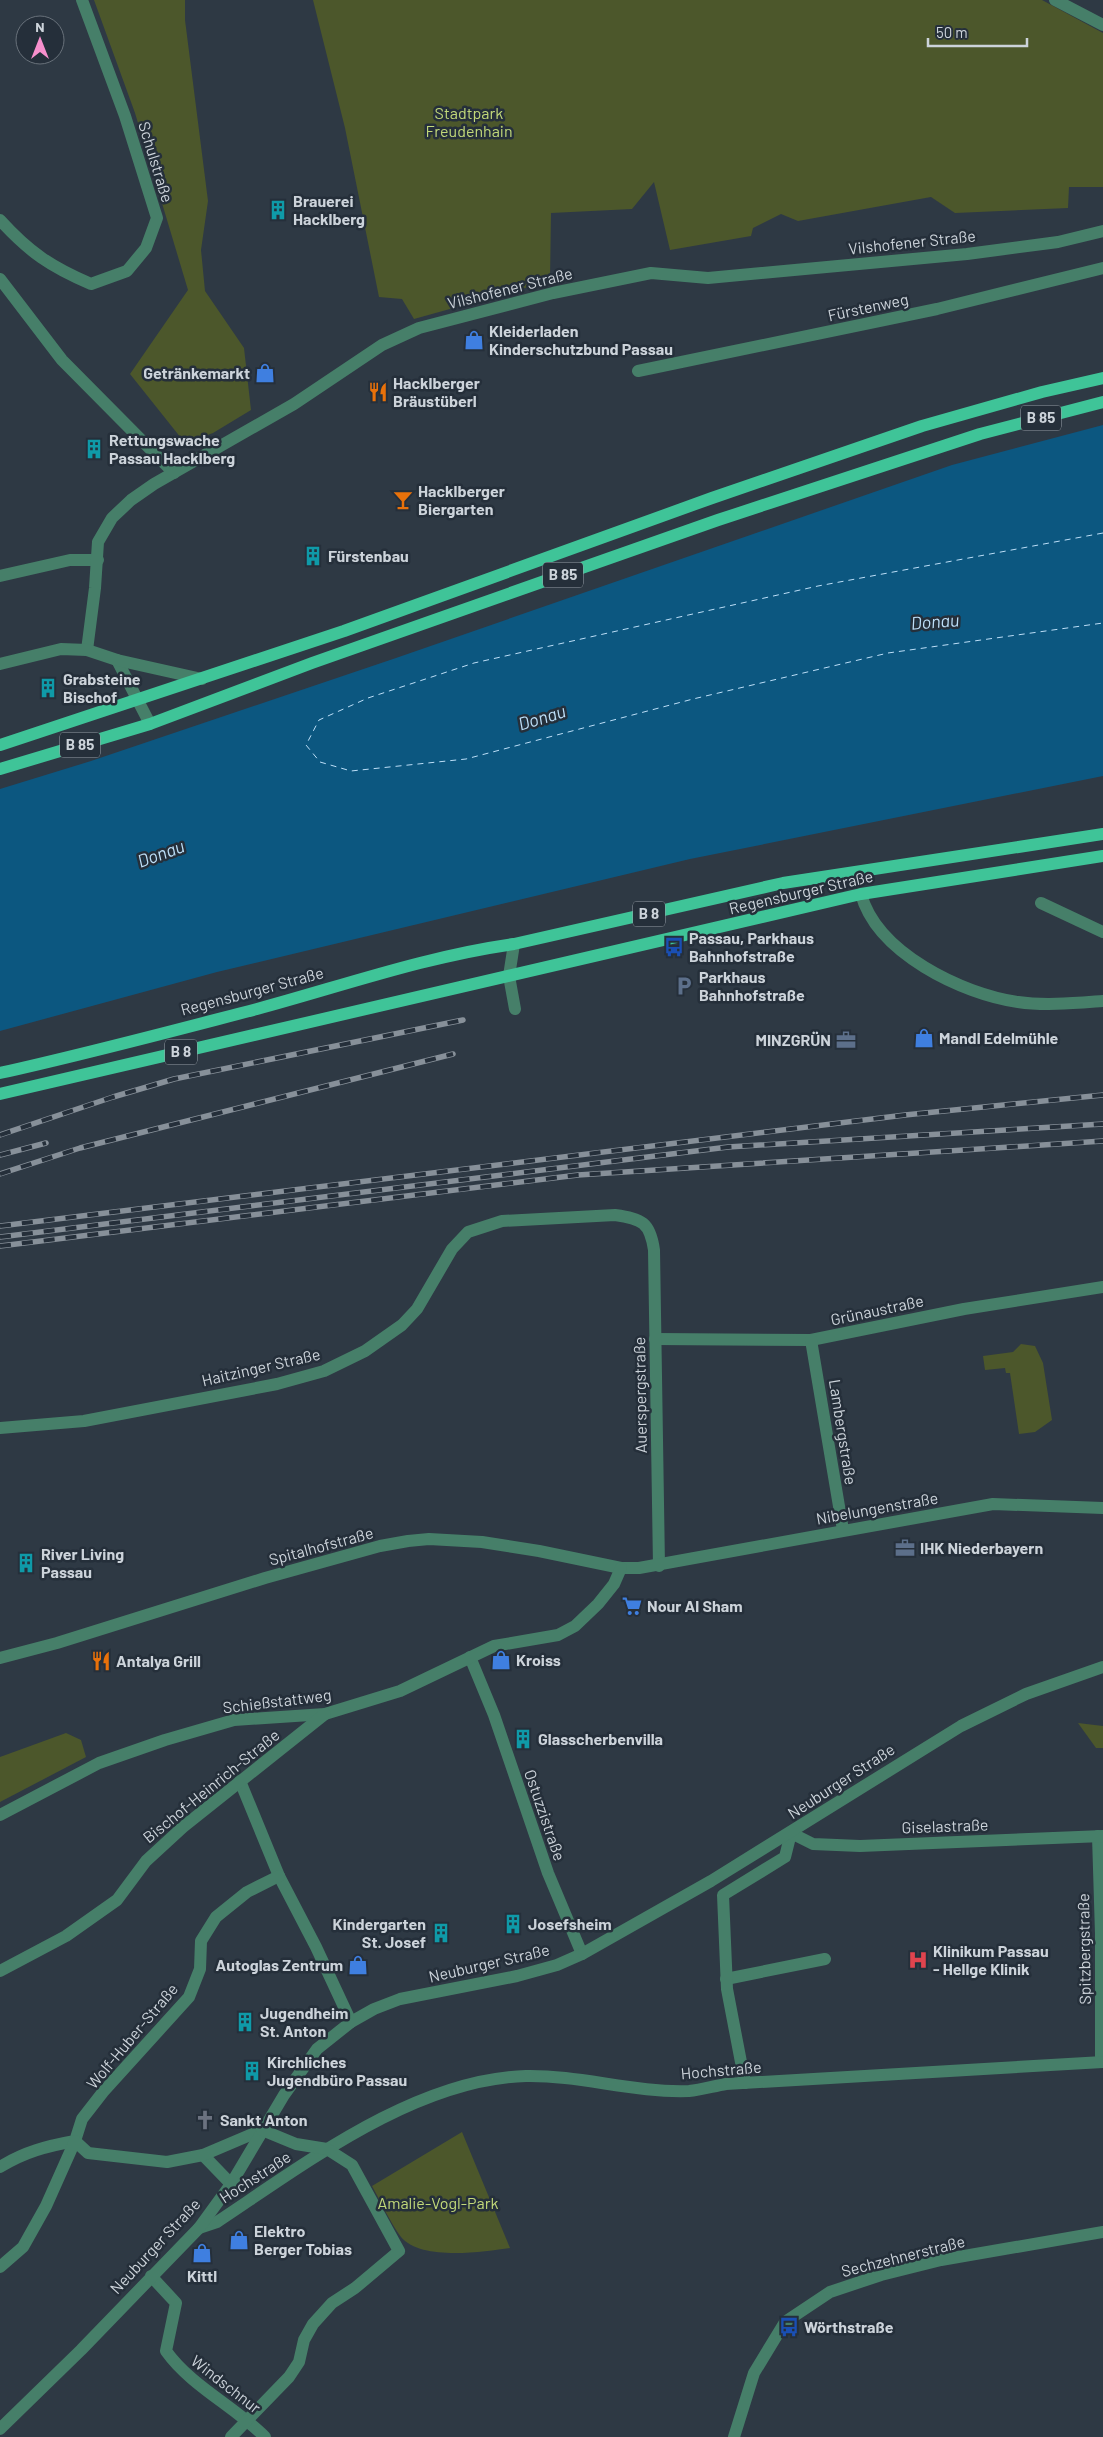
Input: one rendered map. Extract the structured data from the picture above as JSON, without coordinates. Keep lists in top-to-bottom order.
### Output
{
  "streets": {
    "main road": ["B 85", "Regensburger Straße", "B 8"],
    "street": [
      "Schulstraße",
      "Vilshofener Straße",
      "Fürstenweg",
      "Grünaustraße",
      "Haitzinger Straße",
      "Auerspergstraße",
      "Lambergstraße",
      "Nibelungenstraße",
      "Spitalhofstraße",
      "Schießstattweg",
      "Neuburger Straße",
      "Bischof-Heinrich-Straße",
      "Ostuzzistraße",
      "Giselastraße",
      "Spitzbergstraße",
      "Wolf-Huber-Straße",
      "Hochstraße",
      "Sechzehnerstraße",
      "Windschnur"
    ]
  },
  "crossings": [
    ["Grünaustraße", "Auerspergstraße"],
    ["Grünaustraße", "Lambergstraße"],
    ["Haitzinger Straße", "Auerspergstraße"],
    ["Auerspergstraße", "Nibelungenstraße"],
    ["Auerspergstraße", "Spitalhofstraße"],
    ["Lambergstraße", "Nibelungenstraße"],
    ["Nibelungenstraße", "Spitalhofstraße"],
    ["Spitalhofstraße", "Schießstattweg"],
    ["Schießstattweg", "Bischof-Heinrich-Straße"],
    ["Schießstattweg", "Ostuzzistraße"],
    ["Neuburger Straße", "Ostuzzistraße"],
    ["Neuburger Straße", "Giselastraße"],
    ["Neuburger Straße", "Hochstraße"],
    ["Neuburger Straße", "Windschnur"],
    ["Giselastraße", "Spitzbergstraße"],
    ["Spitzbergstraße", "Hochstraße"]
  ],
  "water": ["Donau"],
  "parks": ["Stadtpark Freudenhain", "Amalie-Vogl-Park"],
  "places": {
    "building": [
      "Brauerei Hacklberg",
      "Rettungswache Passau Hacklberg",
      "Fürstenbau",
      "Grabsteine Bischof",
      "River Living Passau",
      "Glasscherbenvilla",
      "Josefsheim",
      "Kindergarten St. Josef",
      "Jugendheim St. Anton",
      "Kirchliches Jugendbüro Passau"
    ],
    "shop": [
      "Kleiderladen Kinderschutzbund Passau",
      "Getränkemarkt",
      "Mandl Edelmühle",
      "Kroiss",
      "Autoglas Zentrum",
      "Elektro Berger Tobias",
      "Kittl"
    ],
    "restaurant": ["Hacklberger Bräustüberl", "Antalya Grill"],
    "bar": ["Hacklberger Biergarten"],
    "bus stop": ["Passau, Parkhaus Bahnhofstraße", "Wörthstraße"],
    "parking": ["Parkhaus Bahnhofstraße"],
    "office": ["MINZGRÜN", "IHK Niederbayern"],
    "supermarket": ["Nour Al Sham"],
    "hospital": ["Klinikum Passau - Hellge Klinik"],
    "church": ["Sankt Anton"]
  },
  "scale_bar": "50 m",
  "north": "top"
}
